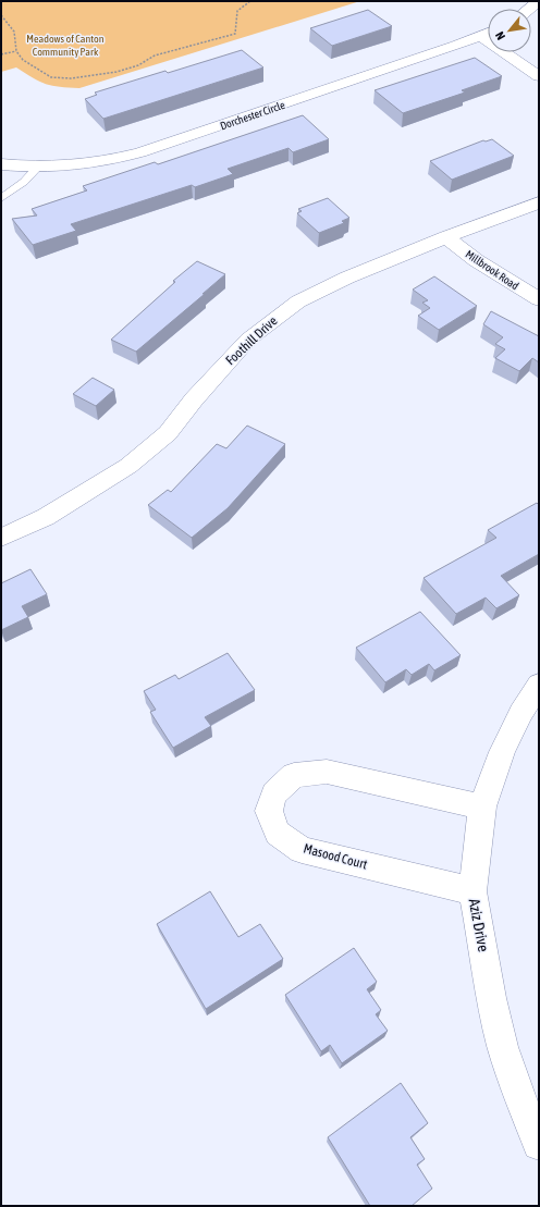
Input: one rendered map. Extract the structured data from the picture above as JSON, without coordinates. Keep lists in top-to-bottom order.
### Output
{
  "streets": {
    "street": [
      "Dorchester Circle",
      "Millbrook Road",
      "Foothill Drive",
      "Masood Court",
      "Aziz Drive"
    ]
  },
  "crossings": [
    ["Millbrook Road", "Foothill Drive"],
    ["Masood Court", "Aziz Drive"]
  ],
  "parks": ["Meadows of Canton Community Park"],
  "north": "bottom left"
}
